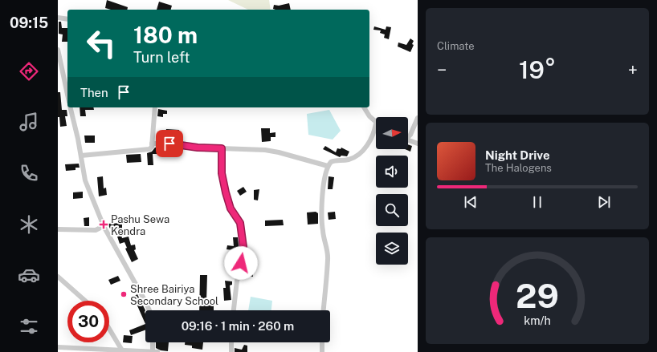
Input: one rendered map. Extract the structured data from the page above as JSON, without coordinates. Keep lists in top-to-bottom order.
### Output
{
  "places": {
    "health": ["Pashu Sewa Kendra"],
    "other": ["Shree Bairiya Secondary School"]
  },
  "north": "right",
  "page": {
    "tabs": "09:15",
    "tile": "Climate",
    "turn": ["180 m", "Turn left"],
    "heat": ["−", "19°", "+"],
    "then": "Then",
    "song": ["Night Drive", "The Halogens"],
    "limit": "30",
    "trip": "09:16 · 1 min · 260 m",
    "gauge": ["29", "km/h"]
  }
}
